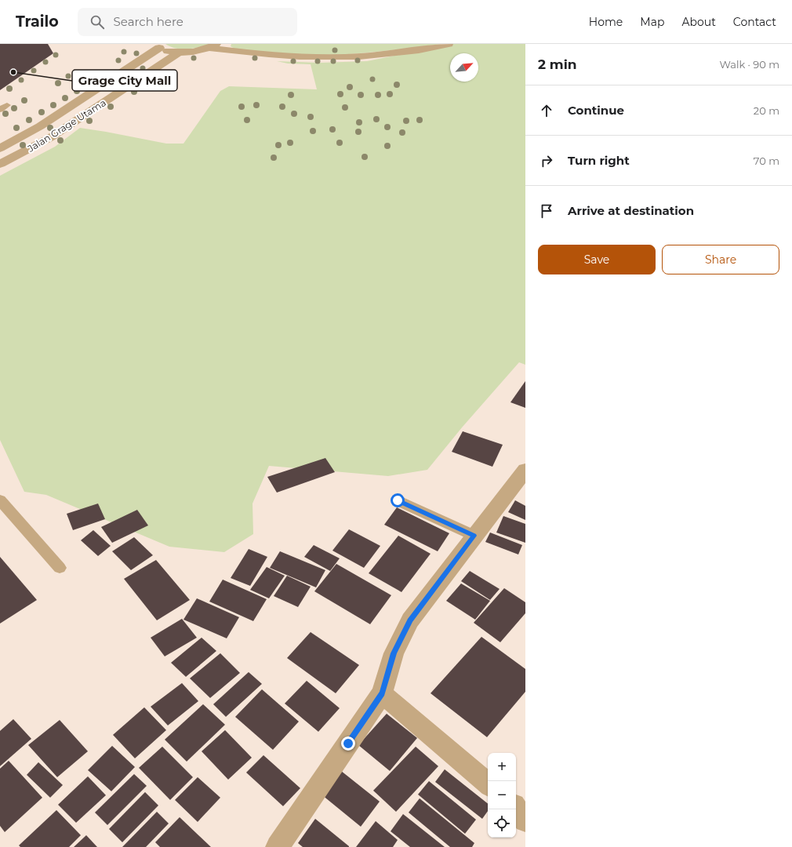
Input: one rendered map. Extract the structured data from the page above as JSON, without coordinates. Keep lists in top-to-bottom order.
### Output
{
  "streets": {
    "street": ["Jalan Grage Utama"]
  },
  "places": ["Grage City Mall"],
  "north": "top right",
  "page": {
    "header": "Trailo",
    "search": "Search here",
    "nav": [
      "Home",
      "Map",
      "About",
      "Contact"
    ],
    "heading": ["2 min", "Walk · 90 m"],
    "list": [
      ["Continue", "20 m"],
      ["Turn right", "70 m"],
      "Arrive at destination"
    ],
    "buttons": ["Save", "Share"],
    "map_buttons": ["+", "−"]
  }
}
